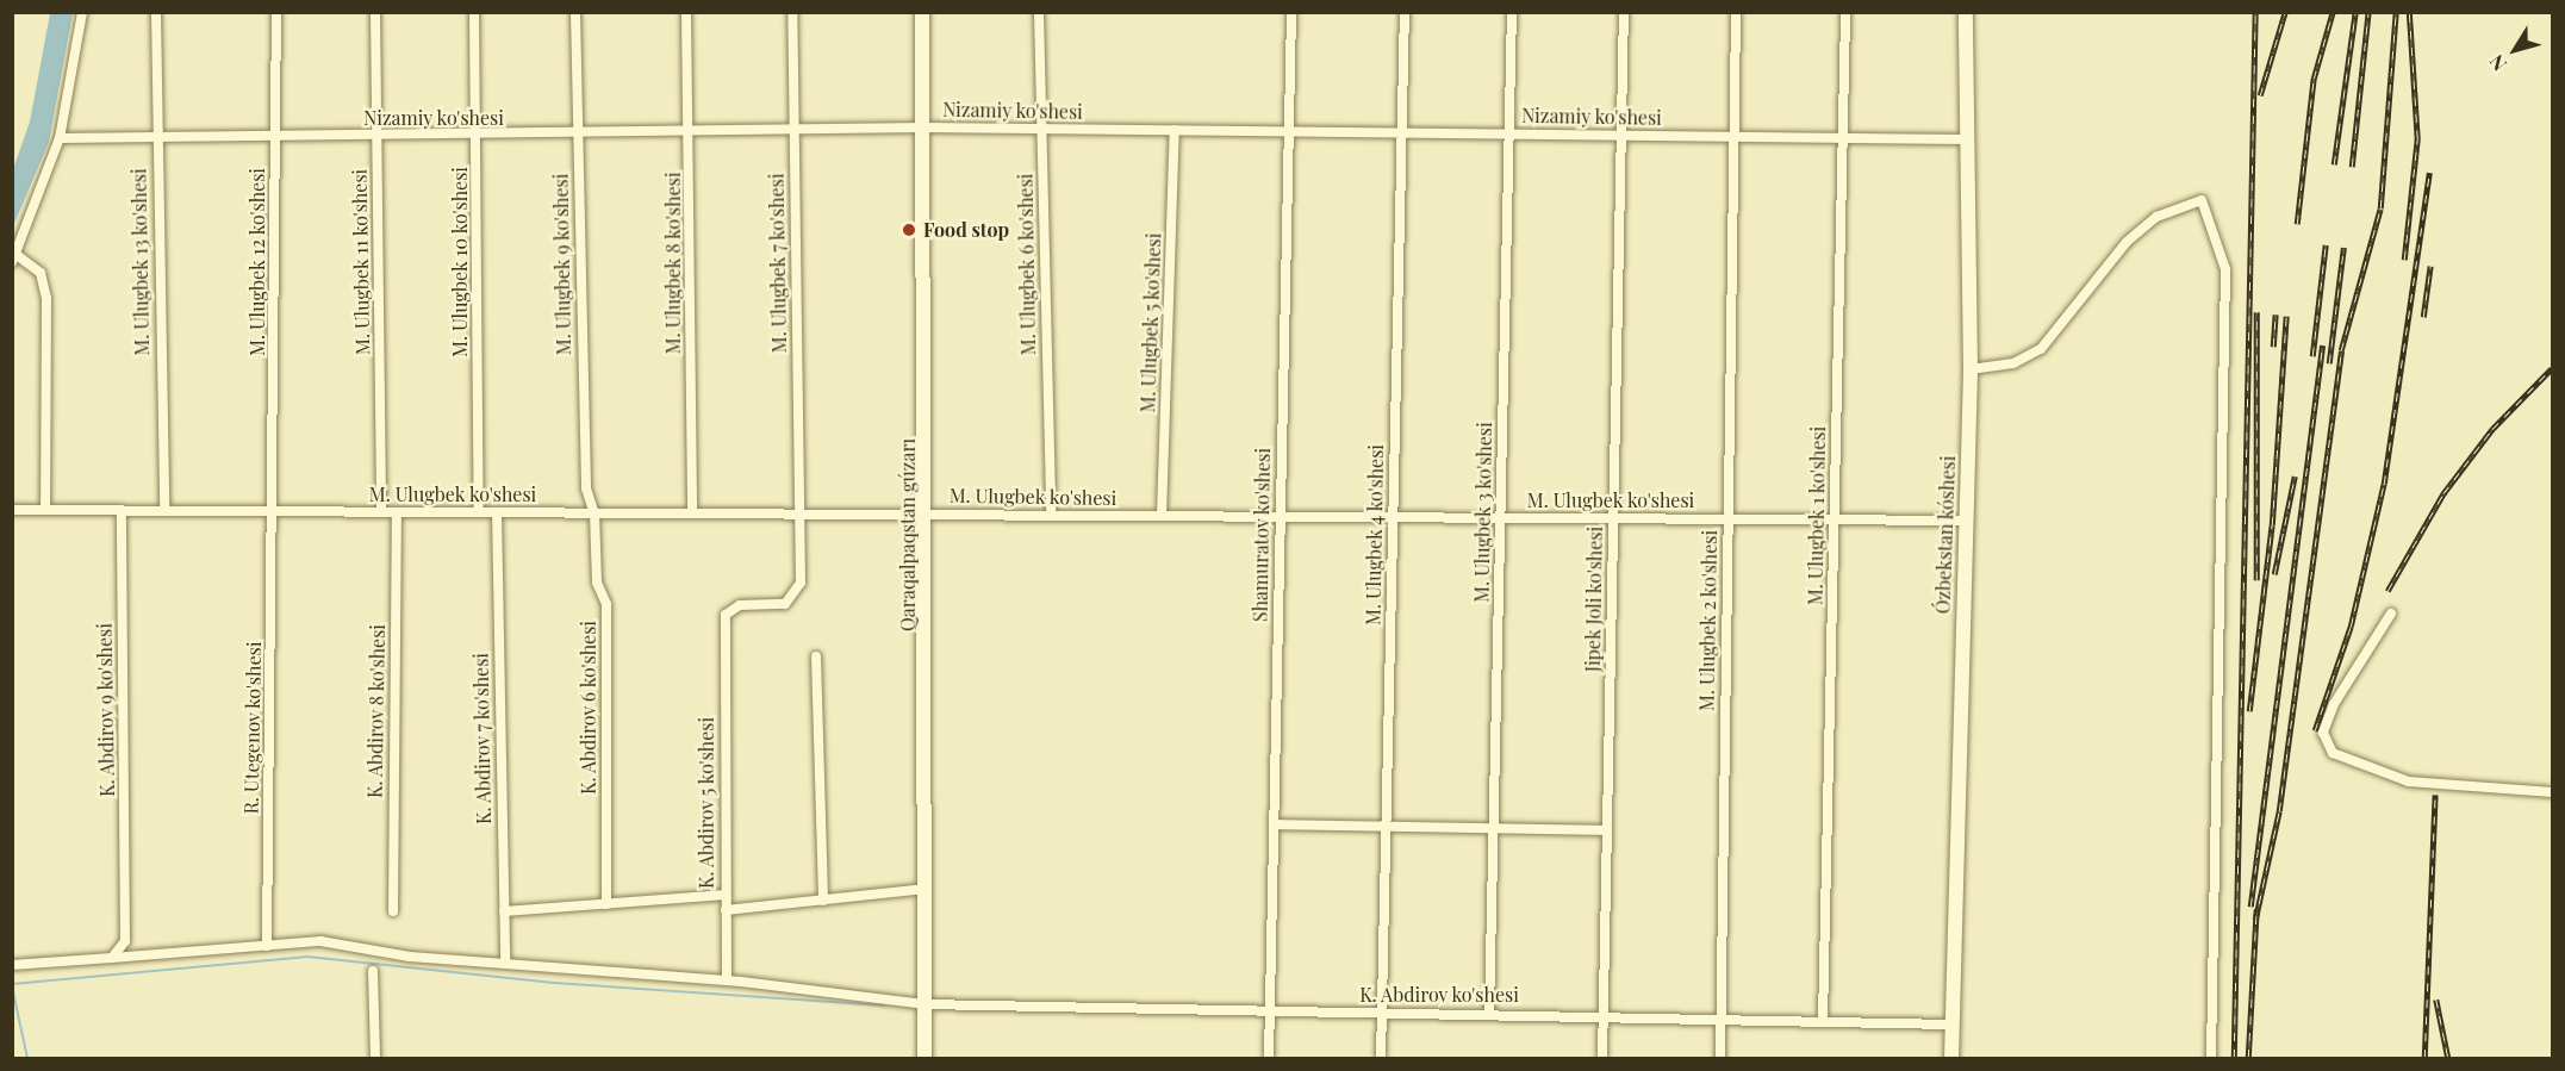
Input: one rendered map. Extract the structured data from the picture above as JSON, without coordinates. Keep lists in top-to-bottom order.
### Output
{
  "streets": {
    "street": [
      "Nizamiy ko'shesi",
      "M. Ulugbek 13 ko'shesi",
      "M. Ulugbek 12 ko'shesi",
      "M. Ulugbek 11 ko'shesi",
      "M. Ulugbek 10 ko'shesi",
      "M. Ulugbek 8 ko'shesi",
      "M. Ulugbek 7 ko'shesi",
      "M. Ulugbek 9 ko'shesi",
      "M. Ulugbek 6 ko'shesi",
      "M. Ulugbek 5 ko'shesi",
      "M. Ulugbek ko'shesi",
      "M. Ulugbek 3 ko'shesi",
      "M. Ulugbek 1 ko'shesi",
      "Qaraqalpaqstan gúzarı",
      "Shamuratov ko'shesi",
      "M. Ulugbek 4 ko'shesi",
      "Ózbekstan kóshesi",
      "Jipek Joli ko'shesi",
      "M. Ulugbek 2 ko'shesi",
      "K. Abdirov 6 ko'shesi",
      "K. Abdirov 9 ko'shesi",
      "K. Abdirov 8 ko'shesi",
      "R. Utegenov ko'shesi",
      "K. Abdirov 7 ko'shesi",
      "K. Abdirov 5 ko'shesi",
      "K. Abdirov ko'shesi"
    ]
  },
  "crossings": [
    ["Nizamiy ko'shesi", "M. Ulugbek 13 ko'shesi"],
    ["Nizamiy ko'shesi", "M. Ulugbek 12 ko'shesi"],
    ["Nizamiy ko'shesi", "M. Ulugbek 11 ko'shesi"],
    ["Nizamiy ko'shesi", "M. Ulugbek 10 ko'shesi"],
    ["Nizamiy ko'shesi", "M. Ulugbek 8 ko'shesi"],
    ["Nizamiy ko'shesi", "M. Ulugbek 7 ko'shesi"],
    ["Nizamiy ko'shesi", "M. Ulugbek 9 ko'shesi"],
    ["Nizamiy ko'shesi", "M. Ulugbek 6 ko'shesi"],
    ["Nizamiy ko'shesi", "M. Ulugbek 5 ko'shesi"],
    ["Nizamiy ko'shesi", "M. Ulugbek 3 ko'shesi"],
    ["Nizamiy ko'shesi", "M. Ulugbek 1 ko'shesi"],
    ["Nizamiy ko'shesi", "Qaraqalpaqstan gúzarı"],
    ["Nizamiy ko'shesi", "Shamuratov ko'shesi"],
    ["Nizamiy ko'shesi", "M. Ulugbek 4 ko'shesi"],
    ["Nizamiy ko'shesi", "Ózbekstan kóshesi"],
    ["Nizamiy ko'shesi", "Jipek Joli ko'shesi"],
    ["Nizamiy ko'shesi", "M. Ulugbek 2 ko'shesi"],
    ["M. Ulugbek 13 ko'shesi", "M. Ulugbek ko'shesi"],
    ["M. Ulugbek 12 ko'shesi", "M. Ulugbek ko'shesi"],
    ["M. Ulugbek 12 ko'shesi", "R. Utegenov ko'shesi"],
    ["M. Ulugbek 11 ko'shesi", "M. Ulugbek ko'shesi"],
    ["M. Ulugbek 10 ko'shesi", "M. Ulugbek ko'shesi"],
    ["M. Ulugbek 8 ko'shesi", "M. Ulugbek ko'shesi"],
    ["M. Ulugbek 7 ko'shesi", "M. Ulugbek ko'shesi"],
    ["M. Ulugbek 7 ko'shesi", "K. Abdirov 5 ko'shesi"],
    ["M. Ulugbek 9 ko'shesi", "M. Ulugbek ko'shesi"],
    ["M. Ulugbek 9 ko'shesi", "K. Abdirov 6 ko'shesi"],
    ["M. Ulugbek 6 ko'shesi", "M. Ulugbek ko'shesi"],
    ["M. Ulugbek 5 ko'shesi", "M. Ulugbek ko'shesi"],
    ["M. Ulugbek ko'shesi", "M. Ulugbek 3 ko'shesi"],
    ["M. Ulugbek ko'shesi", "M. Ulugbek 1 ko'shesi"],
    ["M. Ulugbek ko'shesi", "Qaraqalpaqstan gúzarı"],
    ["M. Ulugbek ko'shesi", "Shamuratov ko'shesi"],
    ["M. Ulugbek ko'shesi", "M. Ulugbek 4 ko'shesi"],
    ["M. Ulugbek ko'shesi", "Ózbekstan kóshesi"],
    ["M. Ulugbek ko'shesi", "Jipek Joli ko'shesi"],
    ["M. Ulugbek ko'shesi", "M. Ulugbek 2 ko'shesi"],
    ["M. Ulugbek ko'shesi", "K. Abdirov 6 ko'shesi"],
    ["M. Ulugbek ko'shesi", "K. Abdirov 9 ko'shesi"],
    ["M. Ulugbek ko'shesi", "K. Abdirov 8 ko'shesi"],
    ["M. Ulugbek ko'shesi", "R. Utegenov ko'shesi"],
    ["M. Ulugbek ko'shesi", "K. Abdirov 7 ko'shesi"],
    ["M. Ulugbek 3 ko'shesi", "K. Abdirov ko'shesi"],
    ["M. Ulugbek 1 ko'shesi", "K. Abdirov ko'shesi"],
    ["Qaraqalpaqstan gúzarı", "K. Abdirov ko'shesi"],
    ["Shamuratov ko'shesi", "K. Abdirov ko'shesi"],
    ["M. Ulugbek 4 ko'shesi", "K. Abdirov ko'shesi"],
    ["Ózbekstan kóshesi", "K. Abdirov ko'shesi"],
    ["Jipek Joli ko'shesi", "K. Abdirov ko'shesi"],
    ["M. Ulugbek 2 ko'shesi", "K. Abdirov ko'shesi"],
    ["K. Abdirov 9 ko'shesi", "K. Abdirov ko'shesi"],
    ["R. Utegenov ko'shesi", "K. Abdirov ko'shesi"],
    ["K. Abdirov 7 ko'shesi", "K. Abdirov ko'shesi"],
    ["K. Abdirov 5 ko'shesi", "K. Abdirov ko'shesi"]
  ],
  "places": ["Food stop"],
  "north": "bottom left"
}
